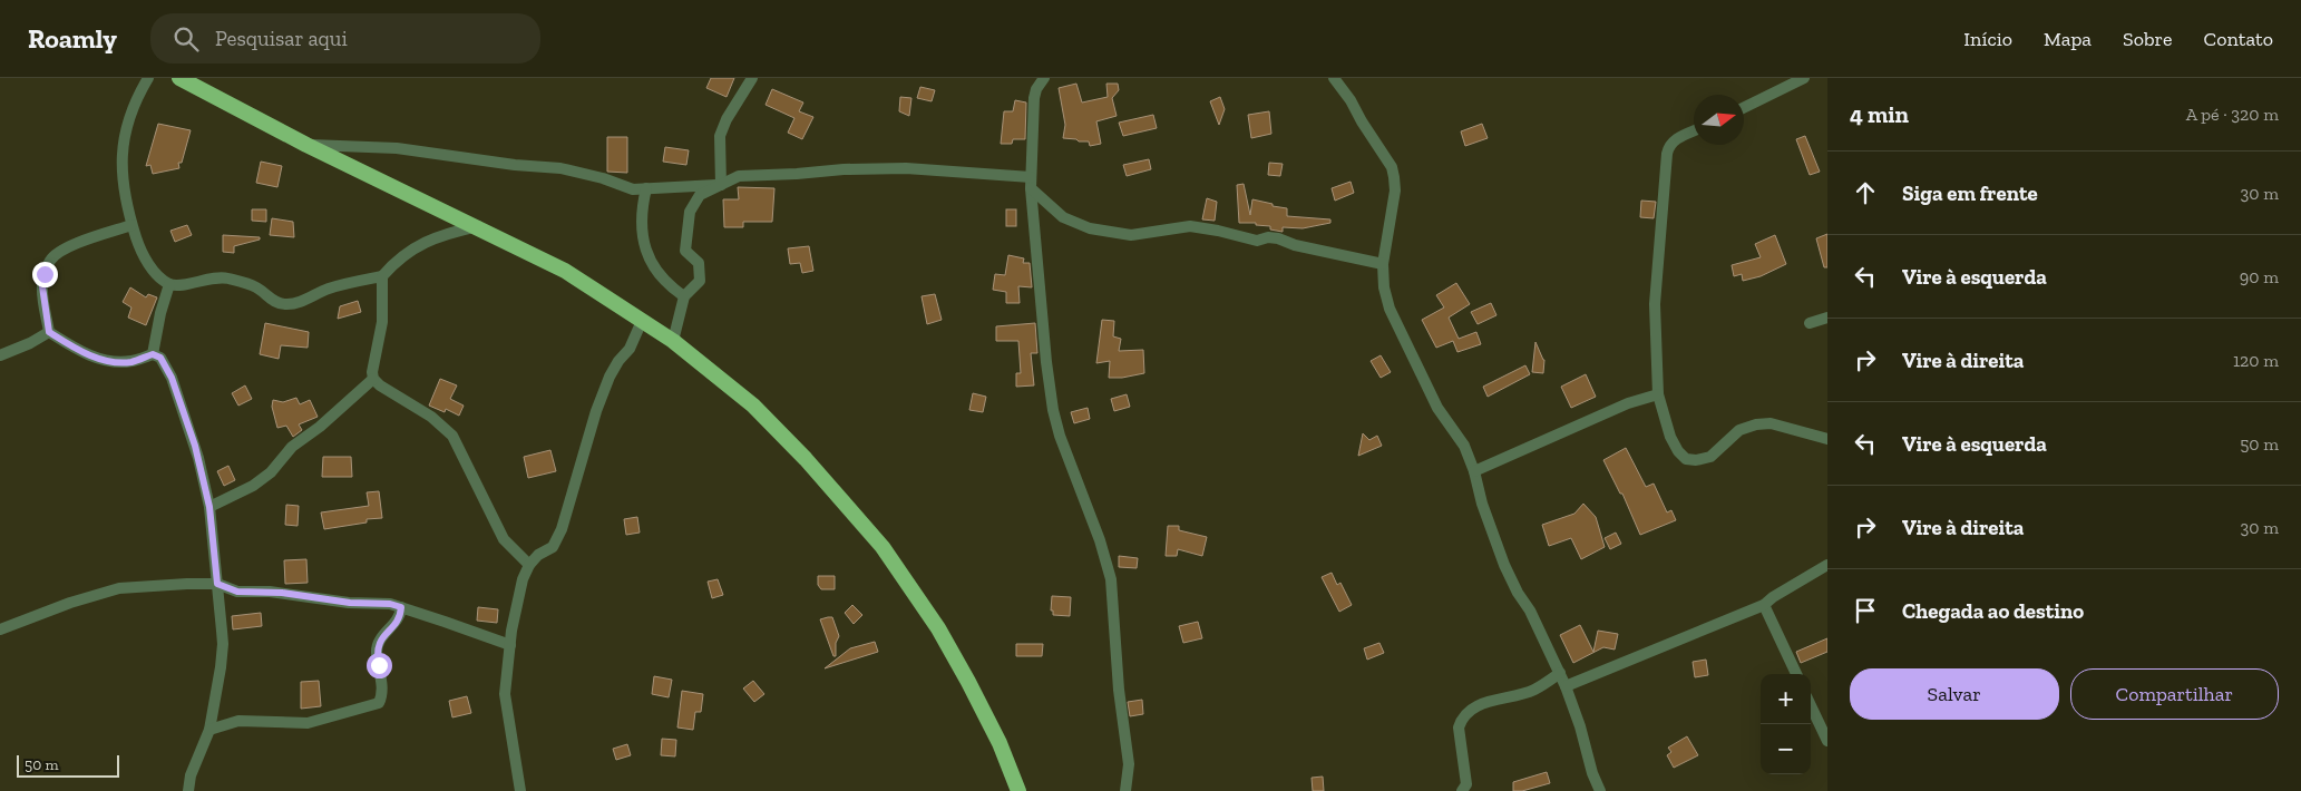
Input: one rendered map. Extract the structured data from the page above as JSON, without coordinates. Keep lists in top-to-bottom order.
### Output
{
  "scale_bar": "50 m",
  "north": "right",
  "page": {
    "header": "Roamly",
    "search": "Pesquisar aqui",
    "nav": [
      "Início",
      "Mapa",
      "Sobre",
      "Contato"
    ],
    "heading": ["4 min", "A pé · 320 m"],
    "list": [
      ["Siga em frente", "30 m"],
      ["Vire à esquerda", "90 m"],
      ["Vire à direita", "120 m"],
      ["Vire à esquerda", "50 m"],
      ["Vire à direita", "30 m"],
      "Chegada ao destino"
    ],
    "buttons": ["Salvar", "Compartilhar"],
    "map_buttons": ["+", "−"],
    "scale": "50 m"
  }
}
